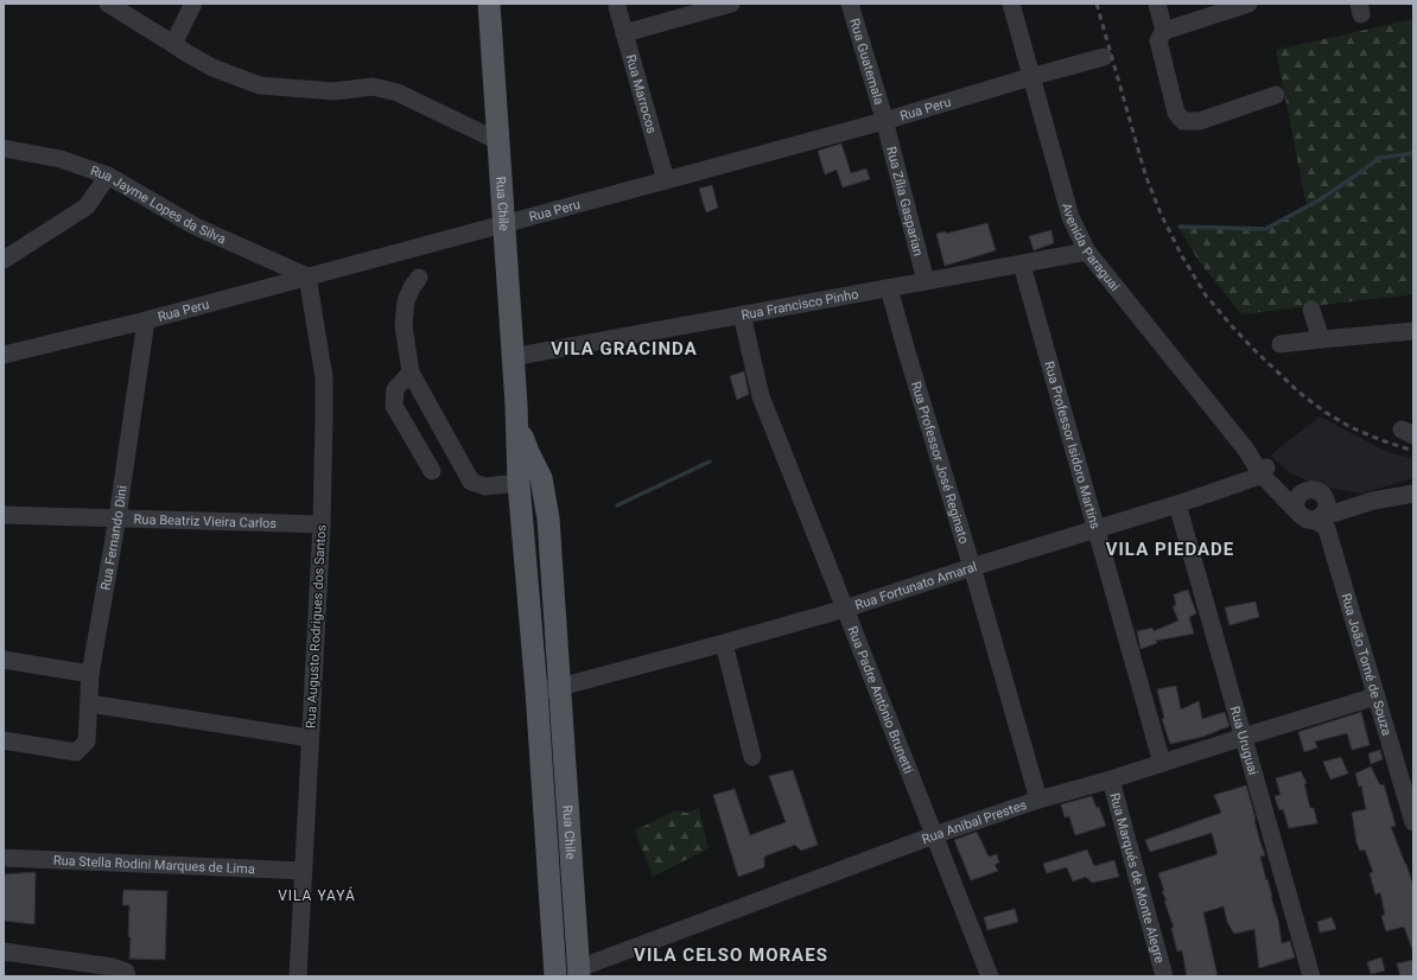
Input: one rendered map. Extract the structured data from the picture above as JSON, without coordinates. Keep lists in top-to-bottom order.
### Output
{
  "streets": {
    "main road": ["Rua Chile"],
    "street": [
      "Rua Guatemala",
      "Rua Marrocos",
      "Rua Peru",
      "Rua Zília Gasparian",
      "Rua Jayme Lopes da Silva",
      "Avenida Paraguai",
      "Rua Francisco Pinho",
      "Rua Professor Isidoro Martins",
      "Rua Professor José Reginato",
      "Rua Beatriz Vieira Carlos",
      "Rua Fernando Dini",
      "Rua Fortunato Amaral",
      "Rua Augusto Rodrigues dos Santos",
      "Rua João Tomé de Souza",
      "Rua Padre Antônio Brunetti",
      "Rua Uruguai",
      "Rua Anibal Prestes",
      "Rua Stella Rodini Marques de Lima",
      "Rua Marqués de Monte Alegre"
    ]
  },
  "crossings": [
    ["Rua Guatemala", "Rua Peru"],
    ["Rua Guatemala", "Rua Zília Gasparian"],
    ["Rua Marrocos", "Rua Peru"],
    ["Rua Peru", "Rua Zília Gasparian"],
    ["Rua Peru", "Rua Chile"],
    ["Rua Peru", "Rua Jayme Lopes da Silva"],
    ["Rua Peru", "Avenida Paraguai"],
    ["Rua Peru", "Rua Fernando Dini"],
    ["Rua Peru", "Rua Augusto Rodrigues dos Santos"],
    ["Rua Zília Gasparian", "Rua Francisco Pinho"],
    ["Rua Chile", "Rua Francisco Pinho"],
    ["Rua Chile", "Rua Fortunato Amaral"],
    ["Rua Chile", "Rua Anibal Prestes"],
    ["Rua Jayme Lopes da Silva", "Rua Augusto Rodrigues dos Santos"],
    ["Avenida Paraguai", "Rua Francisco Pinho"],
    ["Avenida Paraguai", "Rua Fortunato Amaral"],
    ["Avenida Paraguai", "Rua João Tomé de Souza"],
    ["Rua Francisco Pinho", "Rua Professor Isidoro Martins"],
    ["Rua Francisco Pinho", "Rua Professor José Reginato"],
    ["Rua Francisco Pinho", "Rua Padre Antônio Brunetti"],
    ["Rua Professor Isidoro Martins", "Rua Fortunato Amaral"],
    ["Rua Professor Isidoro Martins", "Rua Anibal Prestes"],
    ["Rua Professor José Reginato", "Rua Fortunato Amaral"],
    ["Rua Professor José Reginato", "Rua Anibal Prestes"],
    ["Rua Beatriz Vieira Carlos", "Rua Fernando Dini"],
    ["Rua Beatriz Vieira Carlos", "Rua Augusto Rodrigues dos Santos"],
    ["Rua Fortunato Amaral", "Rua Padre Antônio Brunetti"],
    ["Rua Fortunato Amaral", "Rua Uruguai"],
    ["Rua Augusto Rodrigues dos Santos", "Rua Stella Rodini Marques de Lima"],
    ["Rua João Tomé de Souza", "Rua Anibal Prestes"],
    ["Rua Padre Antônio Brunetti", "Rua Anibal Prestes"],
    ["Rua Uruguai", "Rua Anibal Prestes"],
    ["Rua Anibal Prestes", "Rua Marqués de Monte Alegre"]
  ],
  "districts": [
    "VILA GRACINDA",
    "VILA PIEDADE",
    "VILA YAYÁ",
    "VILA CELSO MORAES"
  ]
}
